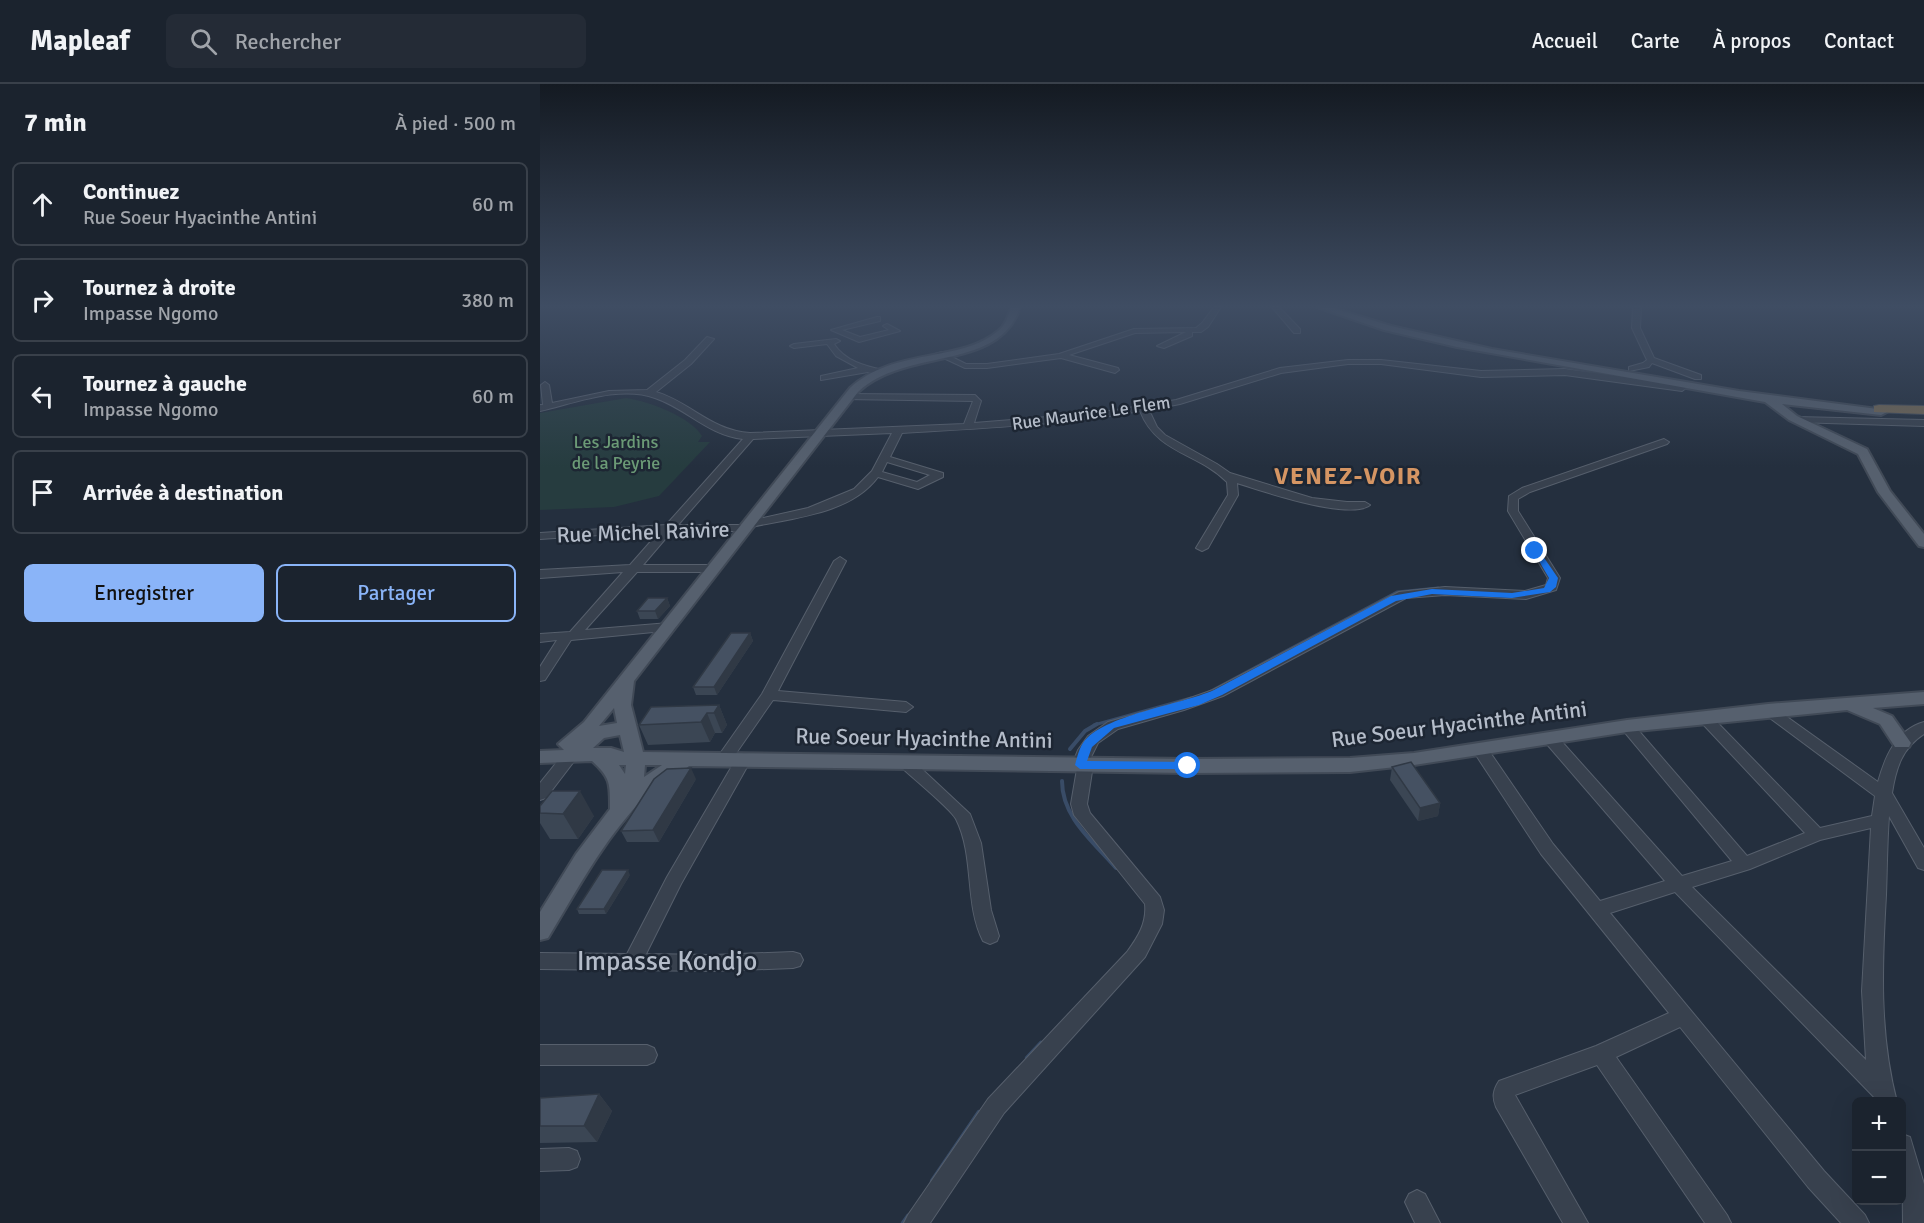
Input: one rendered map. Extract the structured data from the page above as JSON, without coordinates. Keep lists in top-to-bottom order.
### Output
{
  "streets": {
    "main road": ["Rue Soeur Hyacinthe Antini"],
    "street": ["Rue Maurice Le Flem", "Rue Michel Raivire", "Impasse Kondjo"]
  },
  "districts": ["VENEZ-VOIR"],
  "parks": ["Les Jardins de la Peyrie"],
  "page": {
    "header": "Mapleaf",
    "search": "Rechercher",
    "nav": [
      "Accueil",
      "Carte",
      "À propos",
      "Contact"
    ],
    "heading": ["7 min", "À pied · 500 m"],
    "list": [
      ["Continuez", "Rue Soeur Hyacinthe Antini", "60 m"],
      ["Tournez à droite", "Impasse Ngomo", "380 m"],
      ["Tournez à gauche", "Impasse Ngomo", "60 m"],
      "Arrivée à destination"
    ],
    "buttons": ["Enregistrer", "Partager"],
    "map_buttons": ["+", "−"]
  }
}
